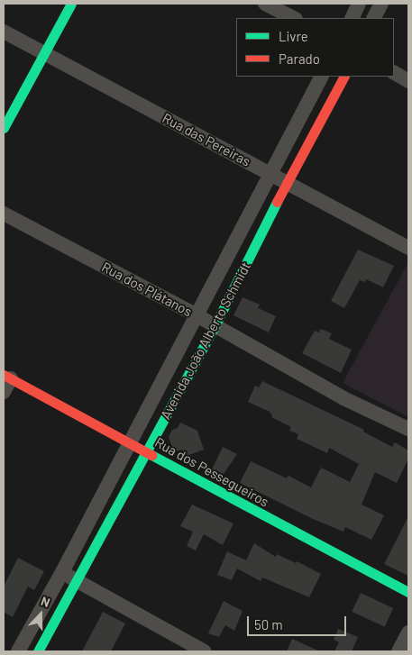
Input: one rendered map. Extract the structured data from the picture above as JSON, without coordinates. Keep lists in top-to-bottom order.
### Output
{
  "streets": {
    "street": [
      "Rua das Pereiras",
      "Rua dos Plátanos",
      "Avenida João Alberto Schmidt",
      "Rua dos Pessegueiros"
    ]
  },
  "crossings": [
    ["Rua das Pereiras", "Avenida João Alberto Schmidt"],
    ["Rua dos Plátanos", "Avenida João Alberto Schmidt"],
    ["Avenida João Alberto Schmidt", "Rua dos Pessegueiros"]
  ],
  "legend": ["Livre", "Parado"],
  "scale_bar": "50 m",
  "north": "top"
}
